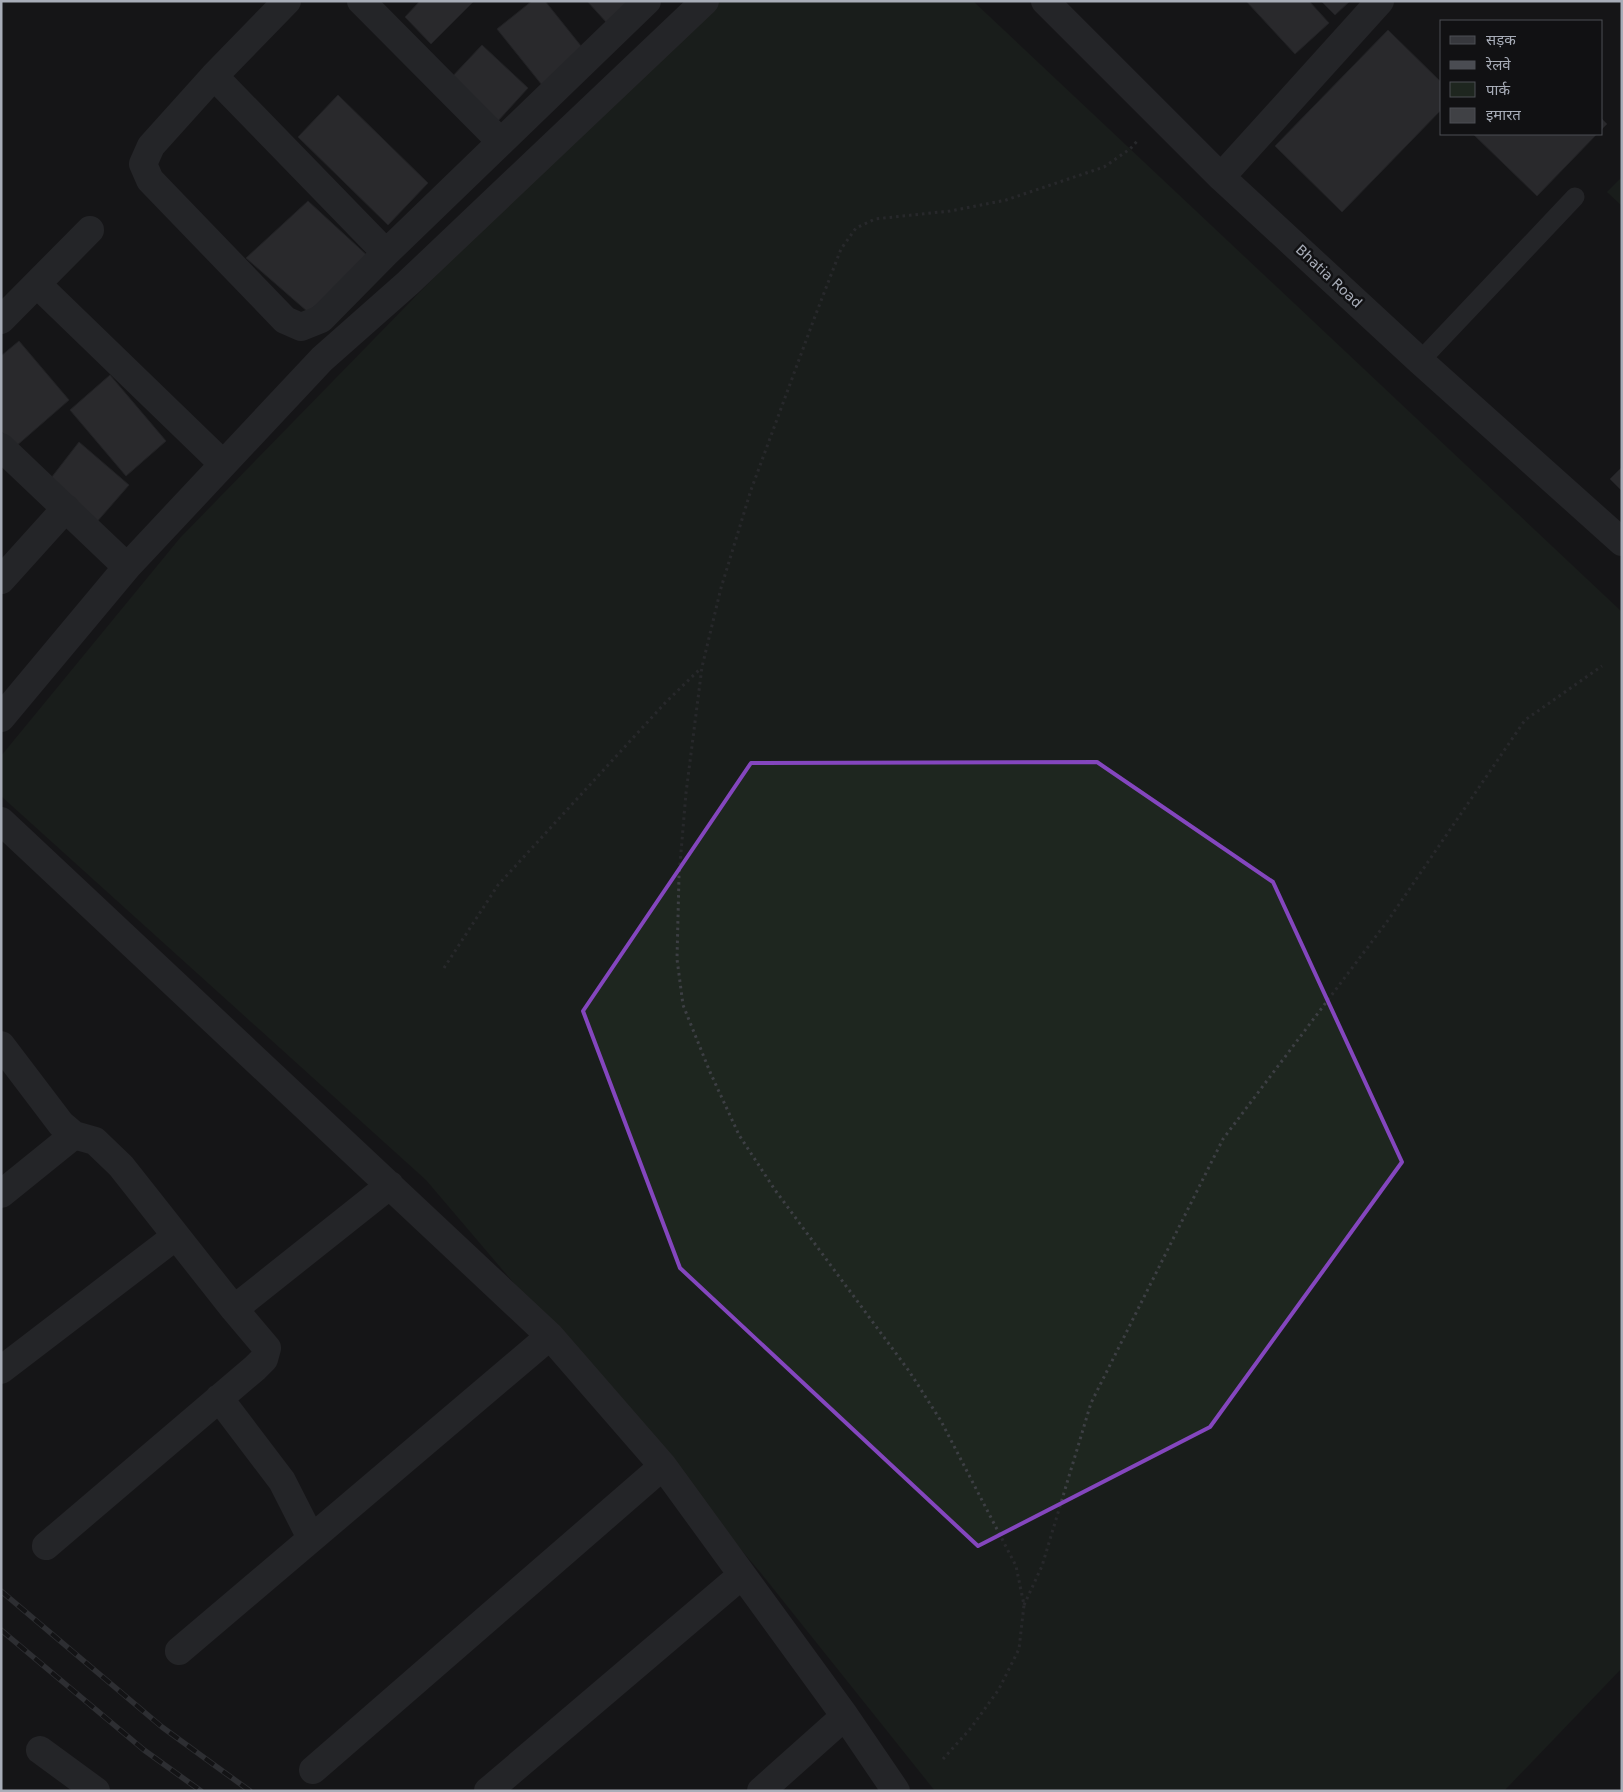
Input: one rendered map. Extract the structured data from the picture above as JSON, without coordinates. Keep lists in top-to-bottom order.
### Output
{
  "streets": {
    "street": ["Bhatia Road"]
  },
  "legend": [
    "सड़क",
    "रेलवे",
    "पार्क",
    "इमारत"
  ]
}
